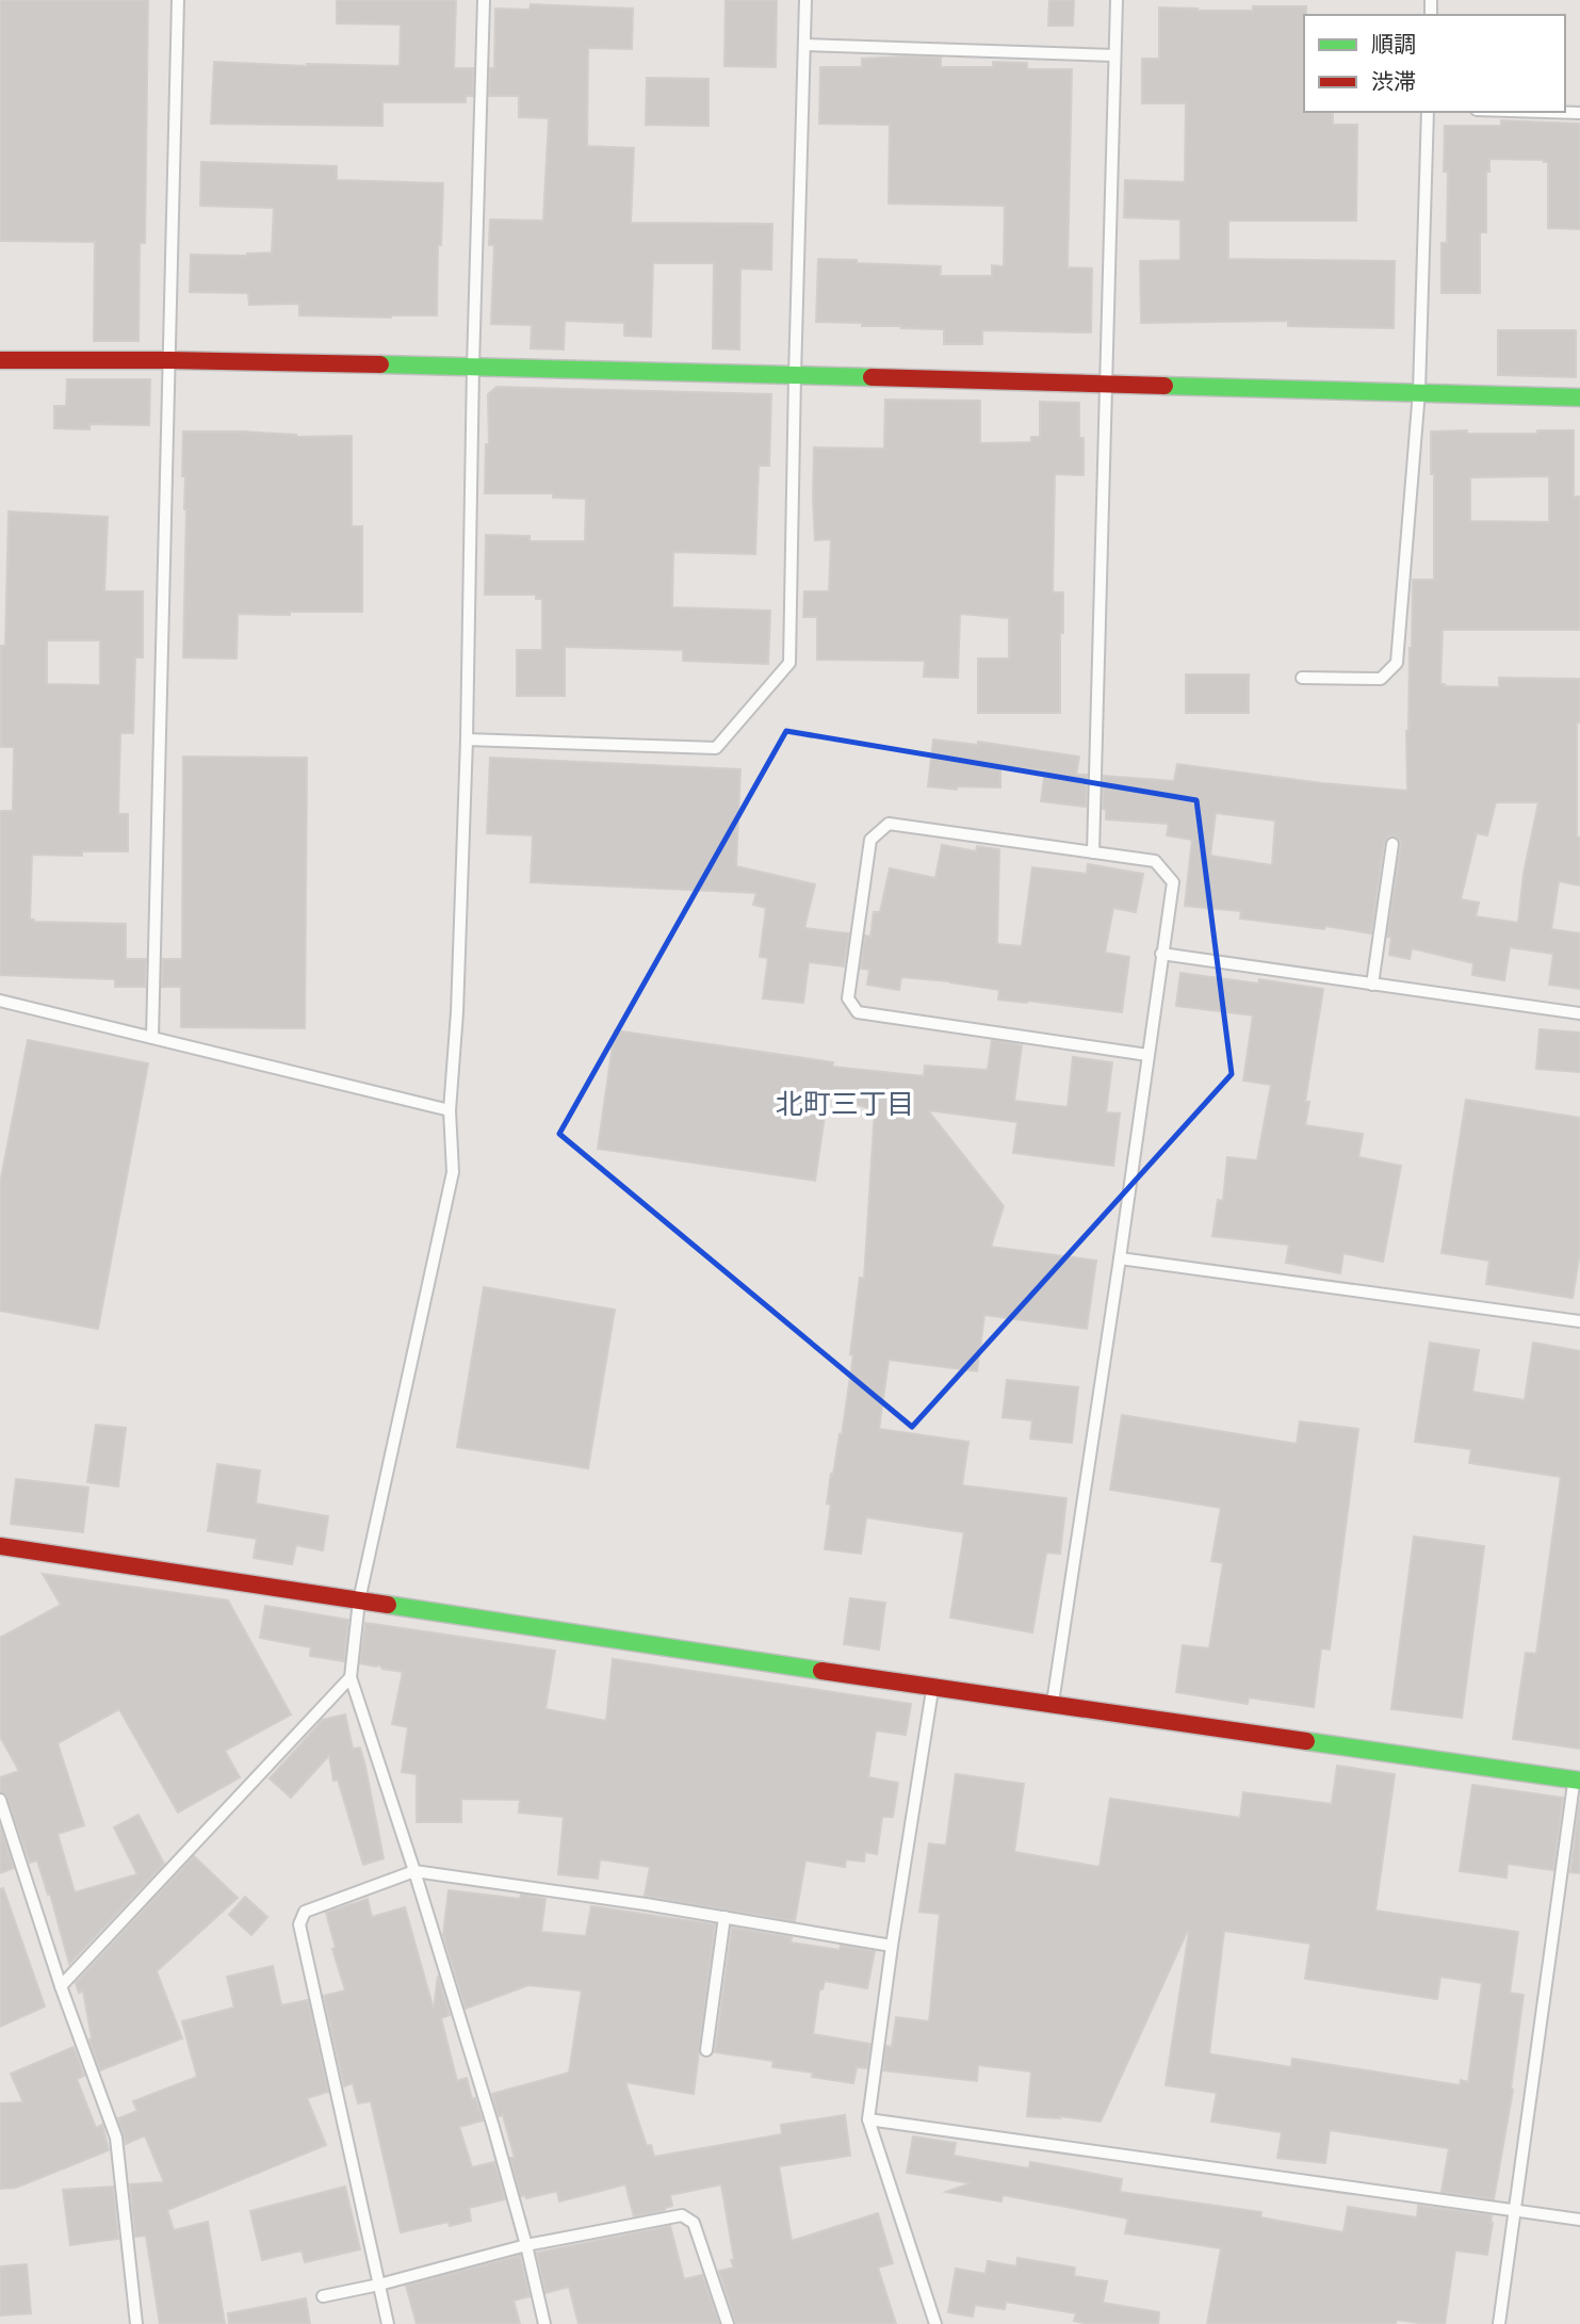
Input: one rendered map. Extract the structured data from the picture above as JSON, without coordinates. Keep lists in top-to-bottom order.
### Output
{
  "districts": ["北町三丁目"],
  "legend": ["順調", "渋滞"]
}
